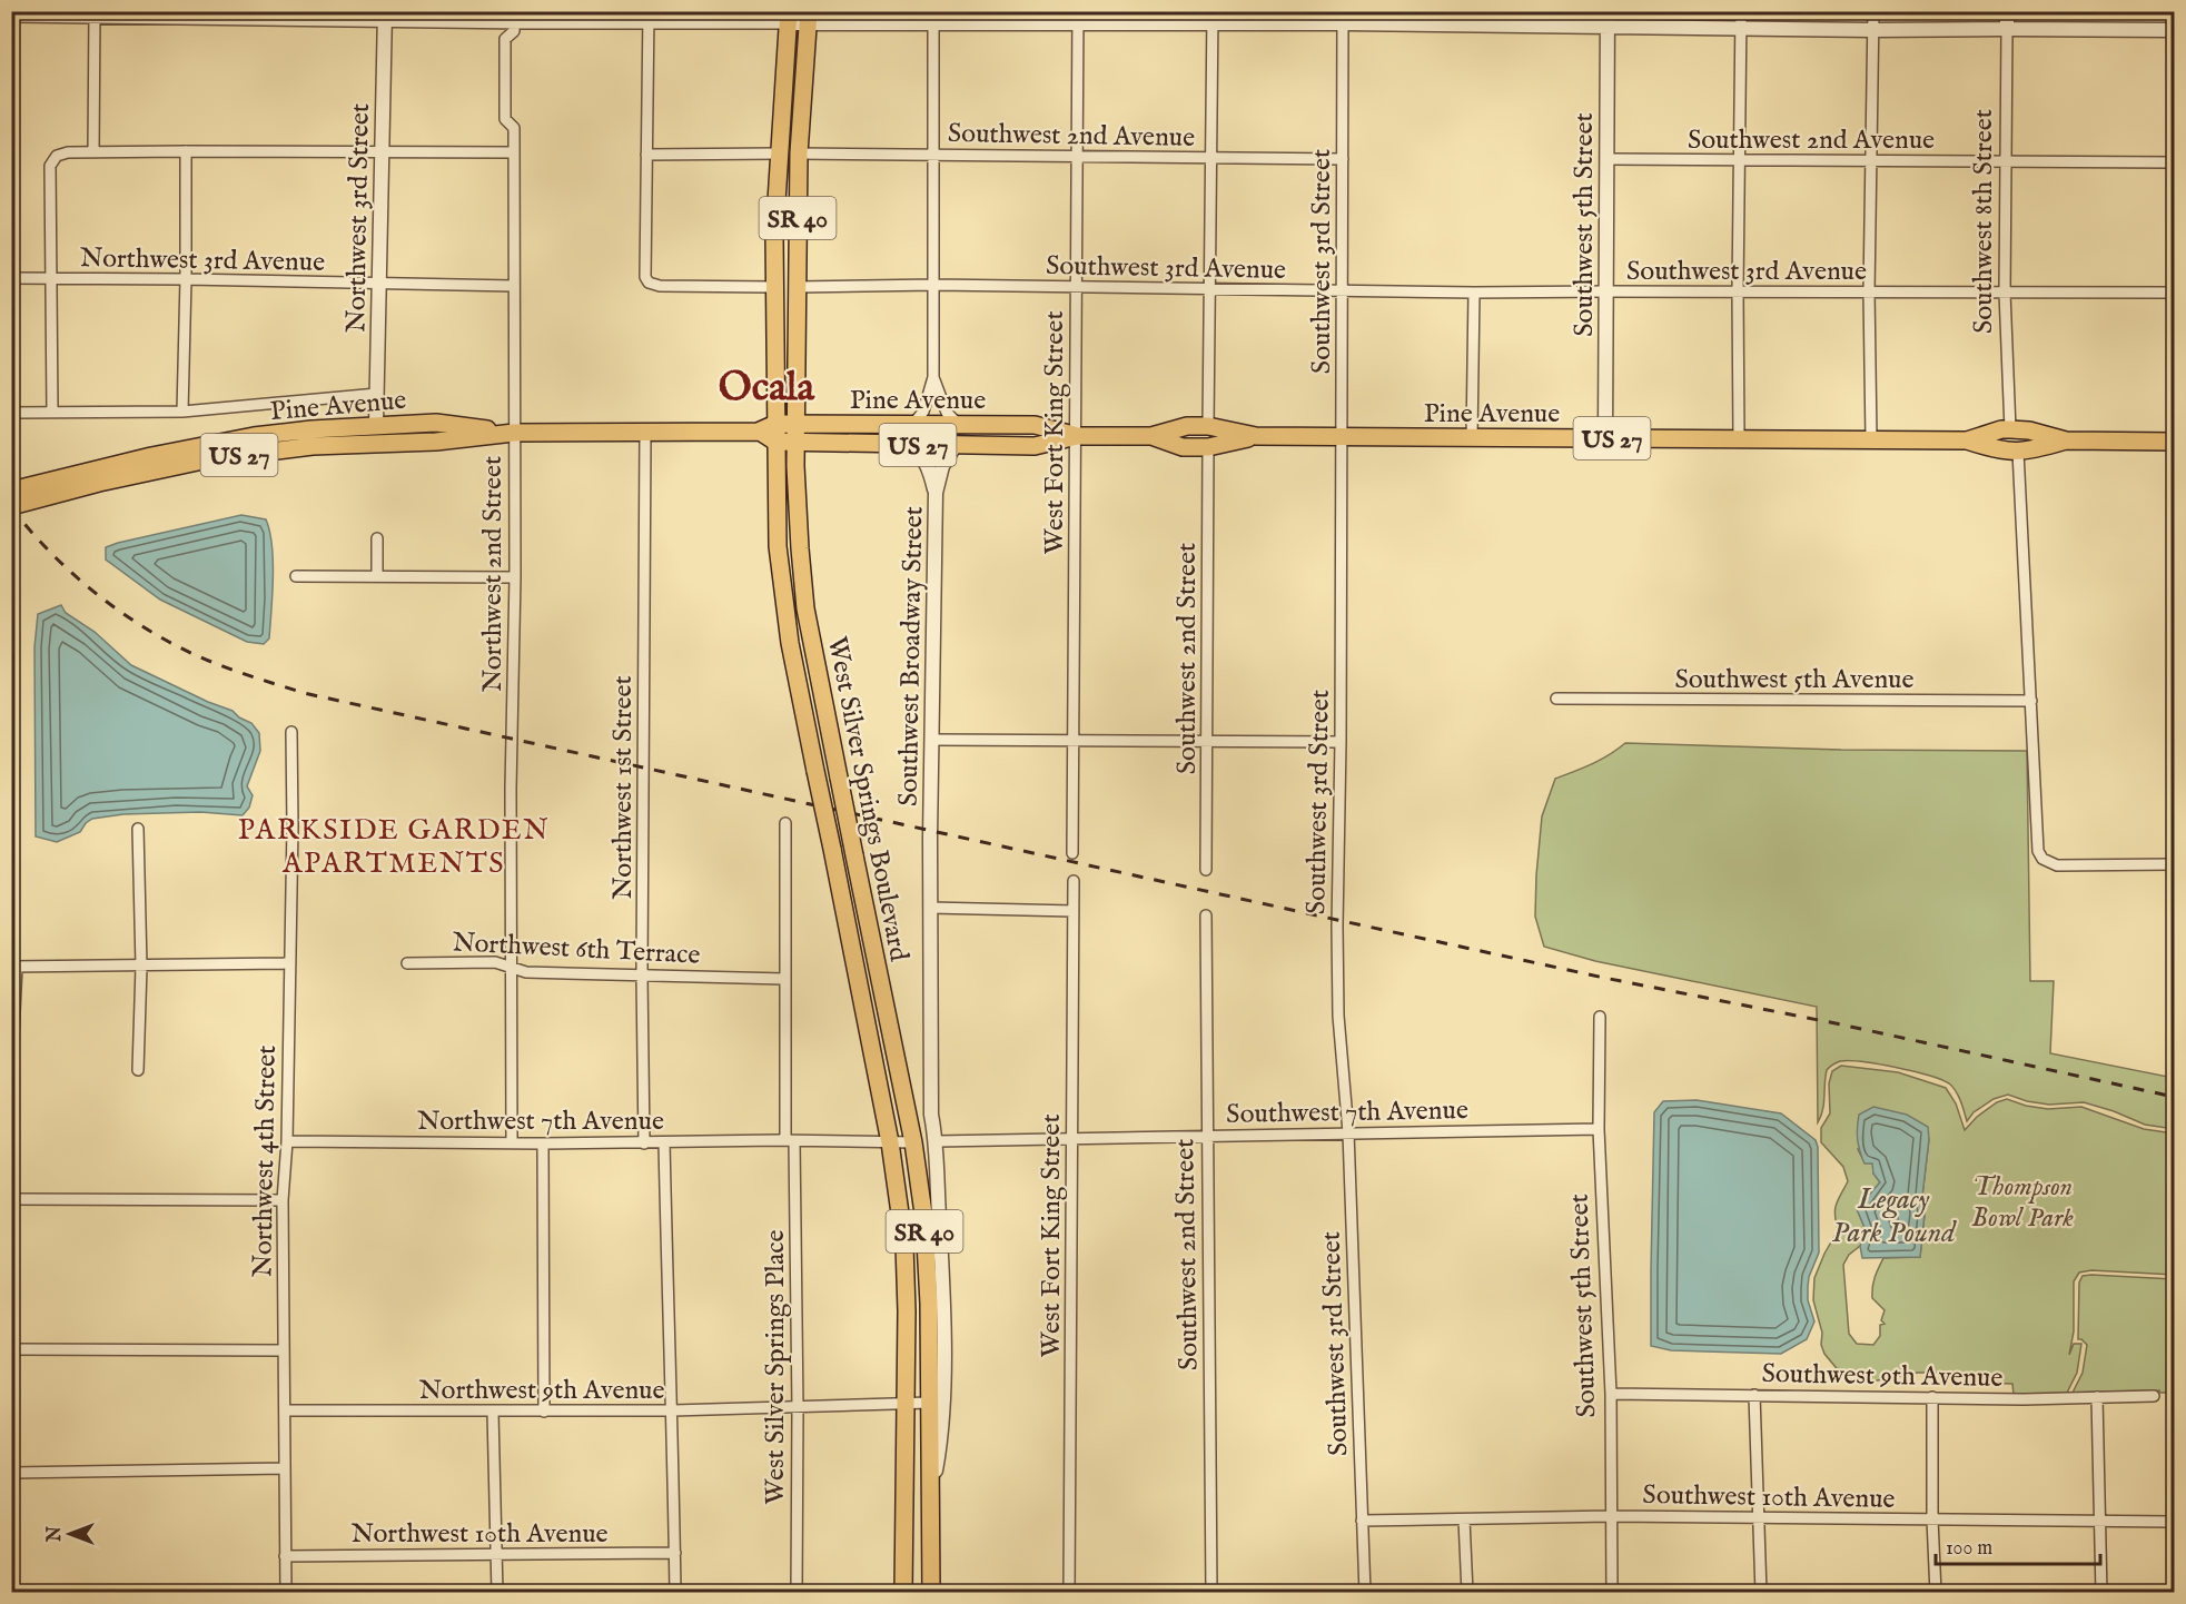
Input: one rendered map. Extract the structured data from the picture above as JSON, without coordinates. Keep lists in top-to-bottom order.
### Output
{
  "streets": {
    "main road": [
      "SR 40",
      "Pine Avenue",
      "US 27",
      "West Silver Springs Boulevard"
    ],
    "street": [
      "Southwest 2nd Avenue",
      "Northwest 3rd Street",
      "Southwest 8th Street",
      "Southwest 5th Street",
      "Northwest 3rd Avenue",
      "Southwest 3rd Street",
      "Southwest 3rd Avenue",
      "West Fort King Street",
      "Northwest 2nd Street",
      "Southwest Broadway Street",
      "Southwest 2nd Street",
      "Southwest 5th Avenue",
      "Northwest 1st Street",
      "Northwest 6th Terrace",
      "Southwest 7th Avenue",
      "Northwest 7th Avenue",
      "Northwest 4th Street",
      "West Silver Springs Place",
      "Southwest 9th Avenue",
      "Northwest 9th Avenue",
      "Southwest 10th Avenue",
      "Northwest 10th Avenue"
    ]
  },
  "crossings": [
    ["Southwest 2nd Avenue", "Southwest 8th Street"],
    ["Southwest 2nd Avenue", "Southwest 5th Street"],
    ["Southwest 2nd Avenue", "Southwest 3rd Street"],
    ["Southwest 2nd Avenue", "West Fort King Street"],
    ["Southwest 2nd Avenue", "West Silver Springs Boulevard"],
    ["Northwest 3rd Street", "Northwest 3rd Avenue"],
    ["Northwest 3rd Street", "Pine Avenue"],
    ["Southwest 8th Street", "Southwest 3rd Avenue"],
    ["Southwest 8th Street", "Pine Avenue"],
    ["Southwest 5th Street", "Southwest 3rd Avenue"],
    ["Southwest 5th Street", "Pine Avenue"],
    ["Southwest 5th Street", "Southwest 7th Avenue"],
    ["Southwest 5th Street", "Southwest 9th Avenue"],
    ["Southwest 5th Street", "Southwest 10th Avenue"],
    ["Northwest 3rd Avenue", "Northwest 2nd Street"],
    ["Southwest 3rd Street", "Southwest 3rd Avenue"],
    ["Southwest 3rd Street", "Pine Avenue"],
    ["Southwest 3rd Street", "Southwest 7th Avenue"],
    ["Southwest 3rd Street", "Southwest 10th Avenue"],
    ["Southwest 3rd Avenue", "West Fort King Street"],
    ["Southwest 3rd Avenue", "West Silver Springs Boulevard"],
    ["Pine Avenue", "West Fort King Street"],
    ["Pine Avenue", "Northwest 2nd Street"],
    ["Pine Avenue", "Southwest Broadway Street"],
    ["Pine Avenue", "Southwest 2nd Street"],
    ["Pine Avenue", "Northwest 1st Street"],
    ["Pine Avenue", "West Silver Springs Boulevard"],
    ["West Fort King Street", "Southwest 7th Avenue"],
    ["Northwest 2nd Street", "Northwest 6th Terrace"],
    ["Northwest 2nd Street", "Northwest 7th Avenue"],
    ["Southwest Broadway Street", "West Silver Springs Boulevard"],
    ["Southwest Broadway Street", "Southwest 7th Avenue"],
    ["Southwest 2nd Street", "Southwest 7th Avenue"],
    ["Northwest 1st Street", "Northwest 6th Terrace"],
    ["Northwest 1st Street", "Northwest 7th Avenue"],
    ["Northwest 6th Terrace", "West Silver Springs Place"],
    ["Northwest 7th Avenue", "Northwest 4th Street"],
    ["Northwest 7th Avenue", "West Silver Springs Place"],
    ["Northwest 4th Street", "Northwest 9th Avenue"],
    ["Northwest 4th Street", "Northwest 10th Avenue"],
    ["West Silver Springs Place", "Northwest 9th Avenue"]
  ],
  "districts": ["Ocala", "PARKSIDE GARDEN APARTMENTS"],
  "water": ["Legacy Park Pound"],
  "parks": ["Thompson Bowl Park"],
  "scale_bar": "100 m",
  "north": "left"
}
